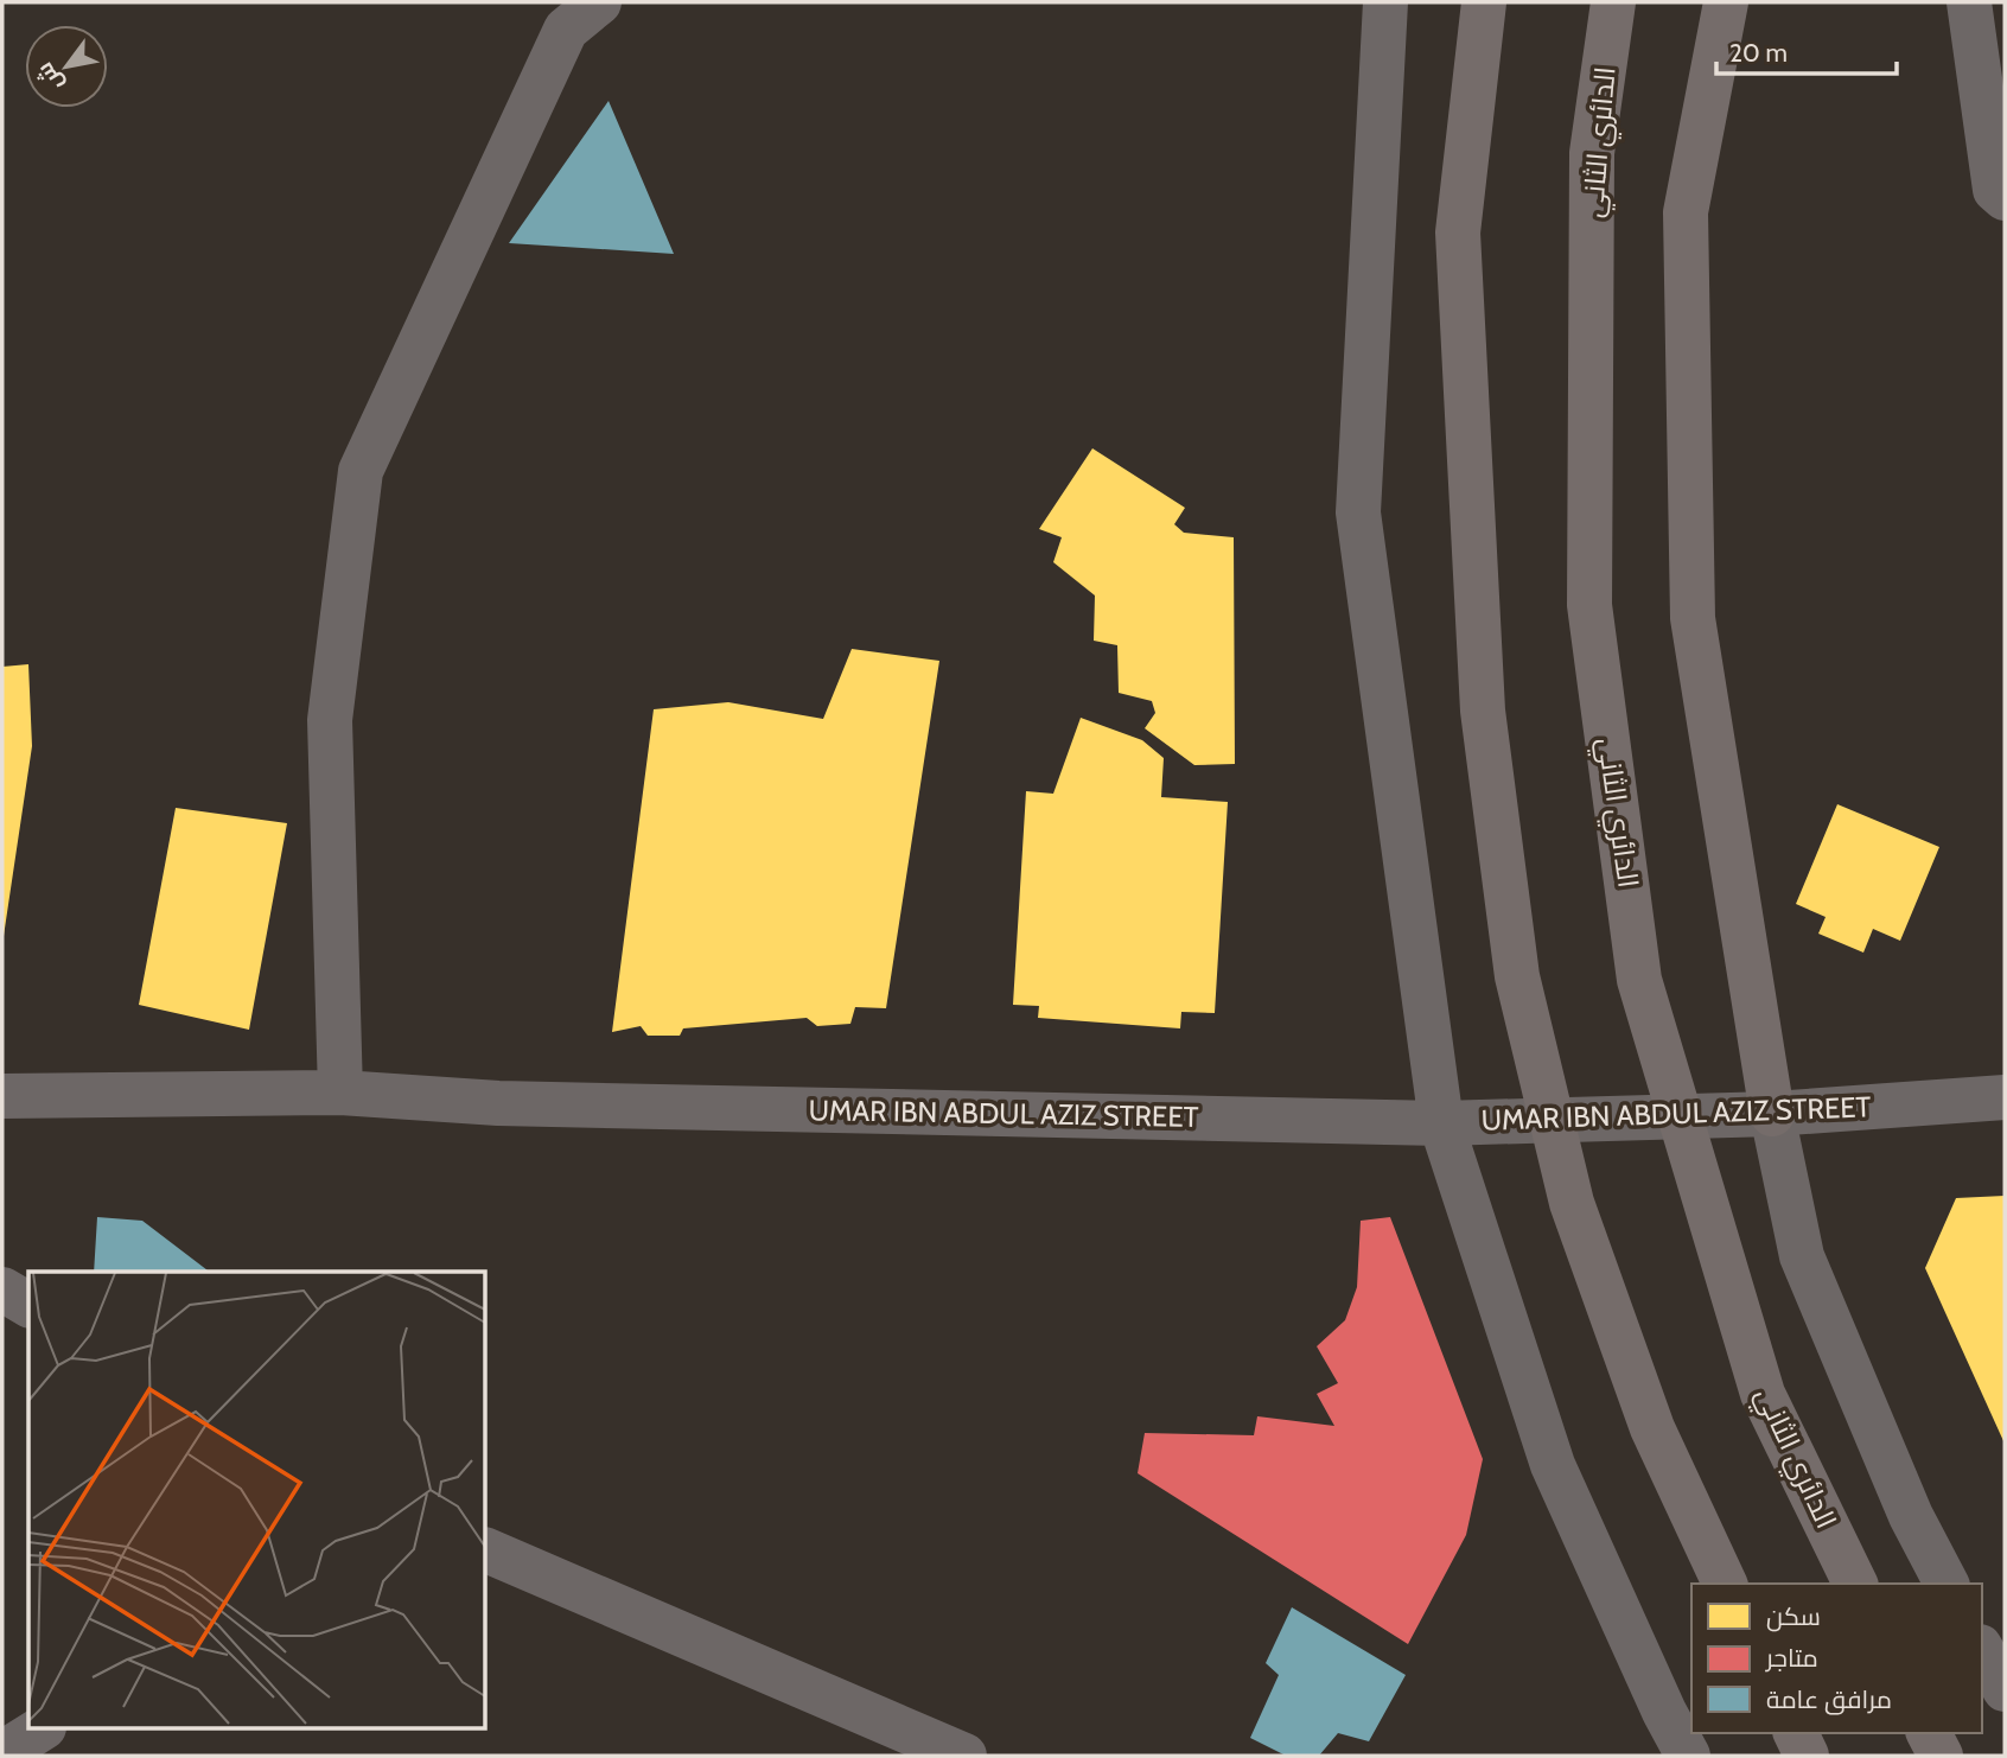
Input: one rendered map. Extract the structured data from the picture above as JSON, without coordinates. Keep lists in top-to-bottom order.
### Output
{
  "streets": {
    "highway": ["الدائري الثاني"],
    "street": ["UMAR IBN ABDUL AZIZ STREET"]
  },
  "legend": ["سكن", "متاجر", "مرافق عامة"],
  "scale_bar": "20 m",
  "north": "bottom left"
}
